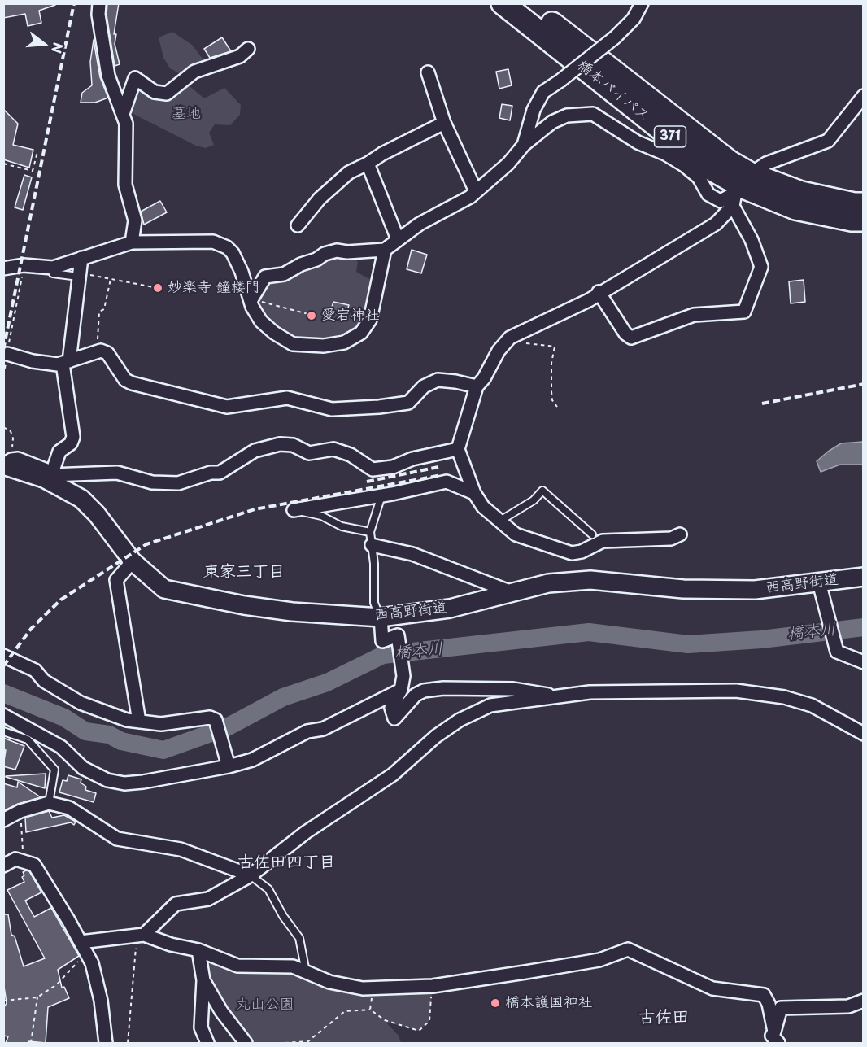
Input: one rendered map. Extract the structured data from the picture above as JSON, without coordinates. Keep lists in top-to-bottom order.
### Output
{
  "streets": {
    "highway": ["橋本バイパス", "371"],
    "street": ["西高野街道"]
  },
  "districts": ["東家三丁目", "古佐田四丁目", "古佐田"],
  "water": ["橋本川"],
  "parks": ["墓地", "丸山公園"],
  "places": ["妙楽寺 鐘楼門", "愛宕神社", "橋本護国神社"],
  "north": "right"
}
